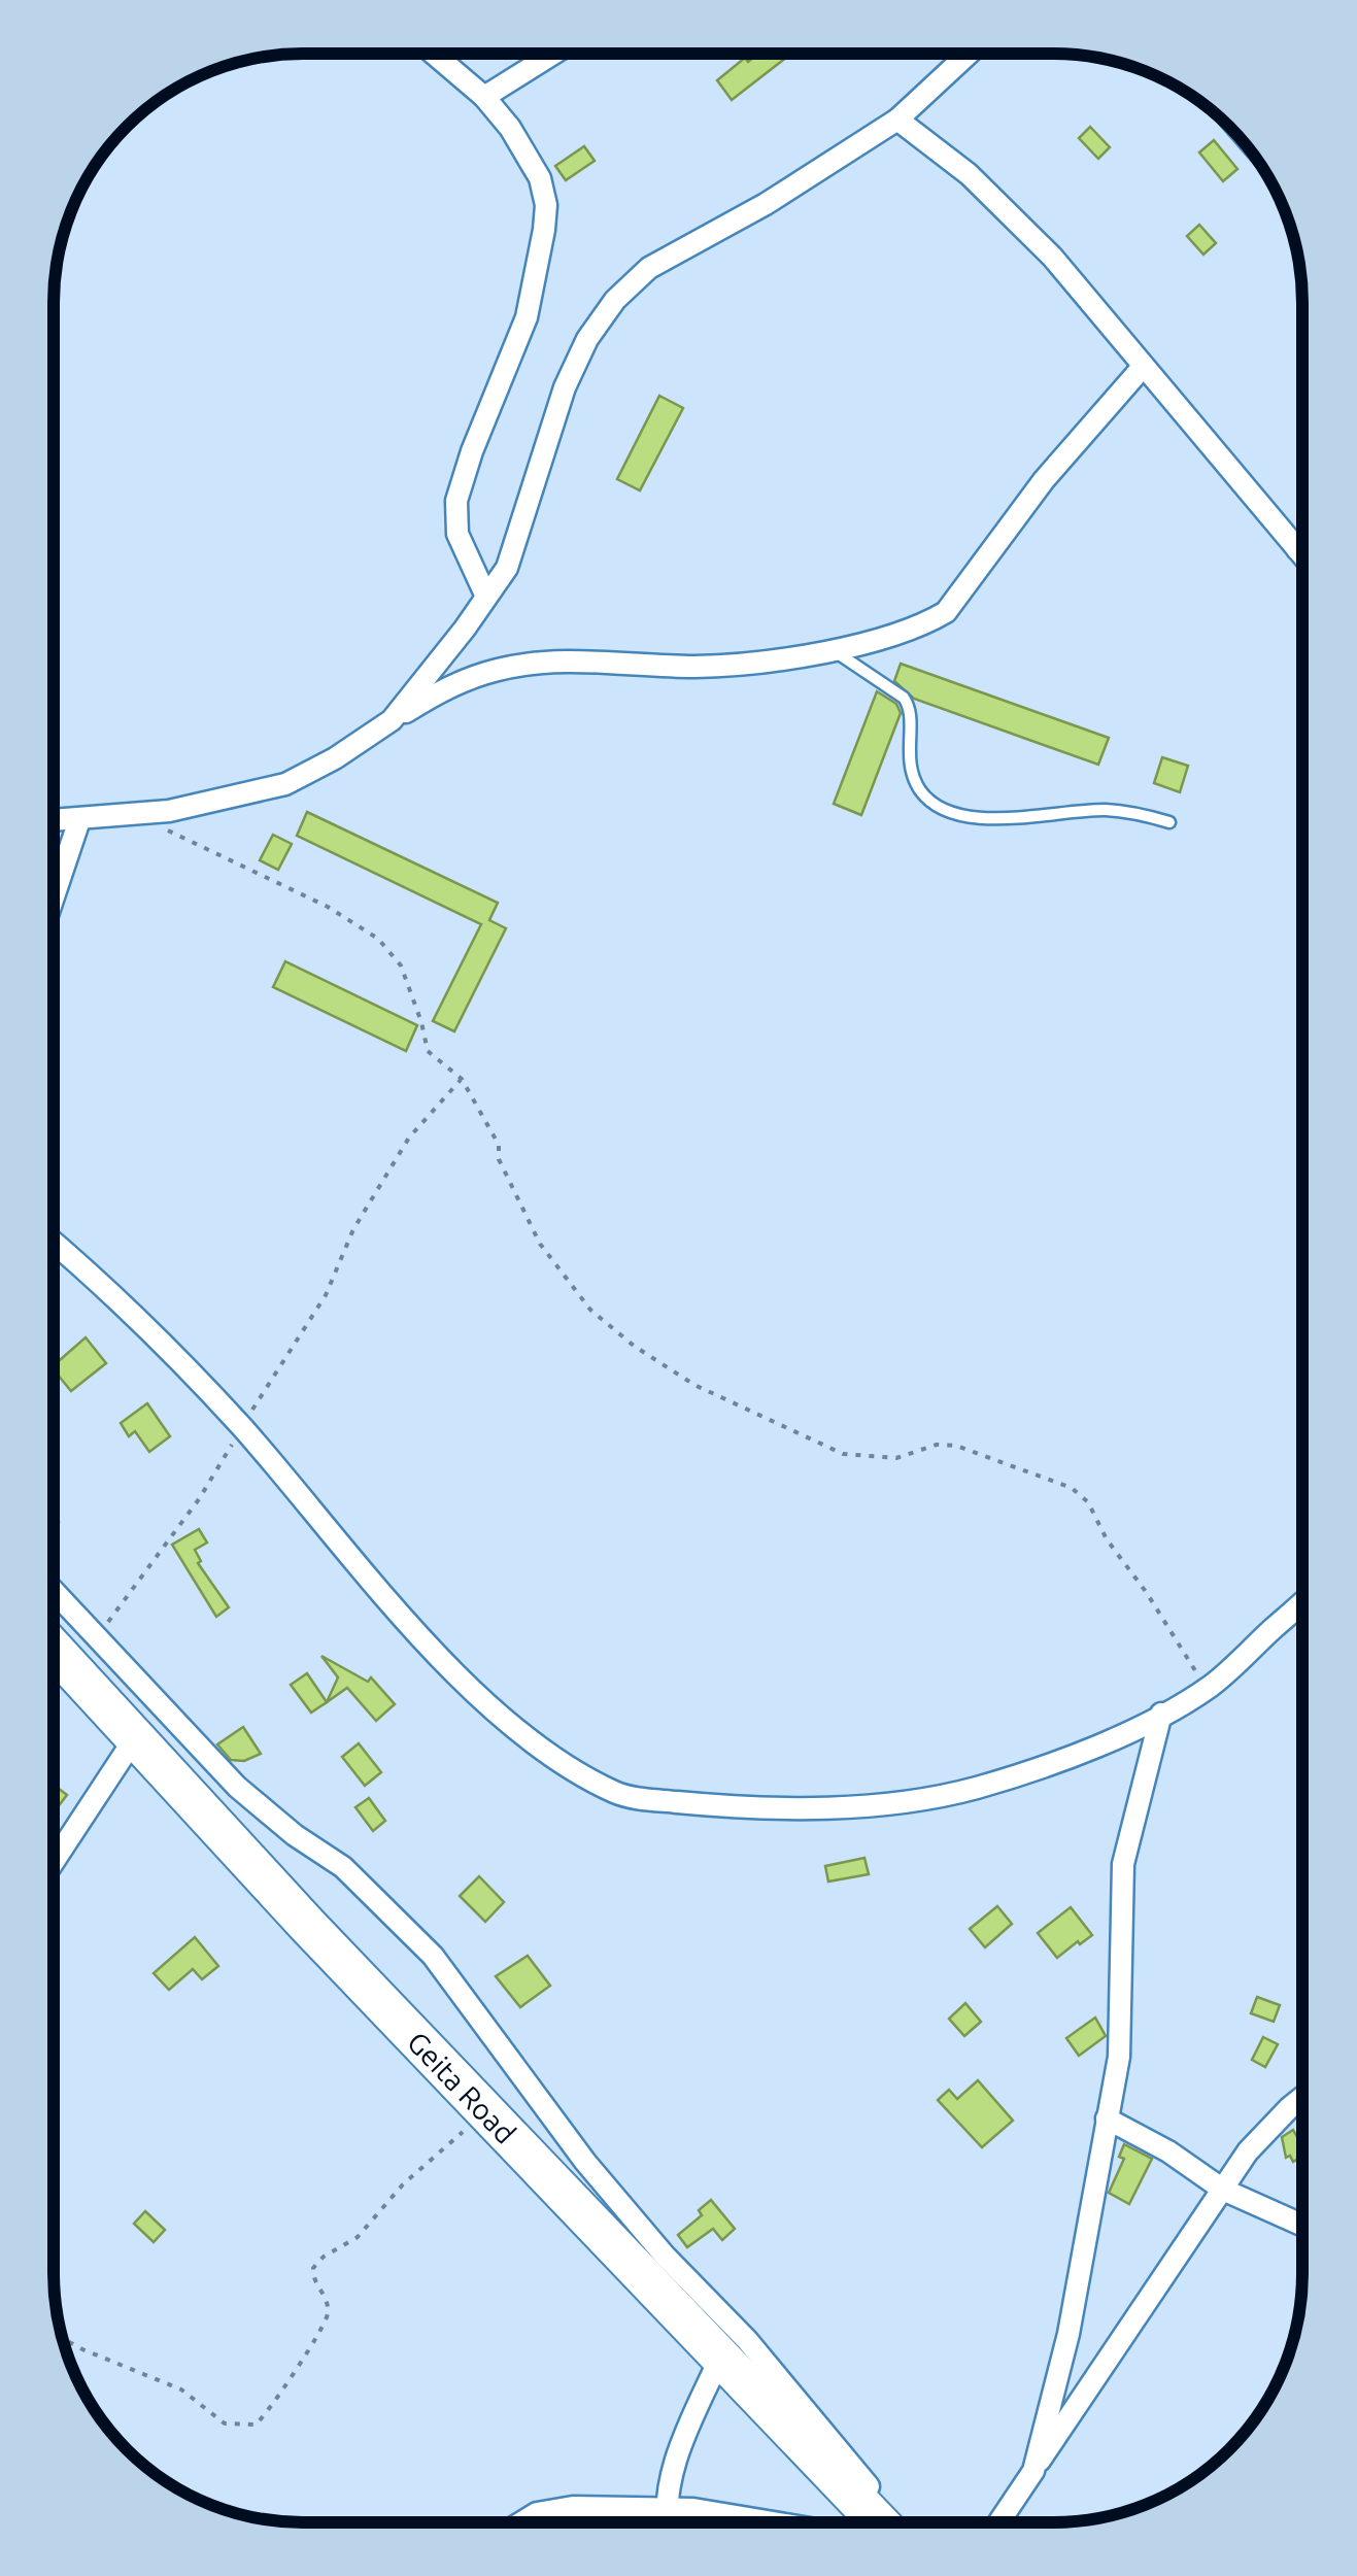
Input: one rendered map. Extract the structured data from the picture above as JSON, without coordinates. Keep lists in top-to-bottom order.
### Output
{
  "streets": {
    "highway": ["Geita Road"]
  }
}
